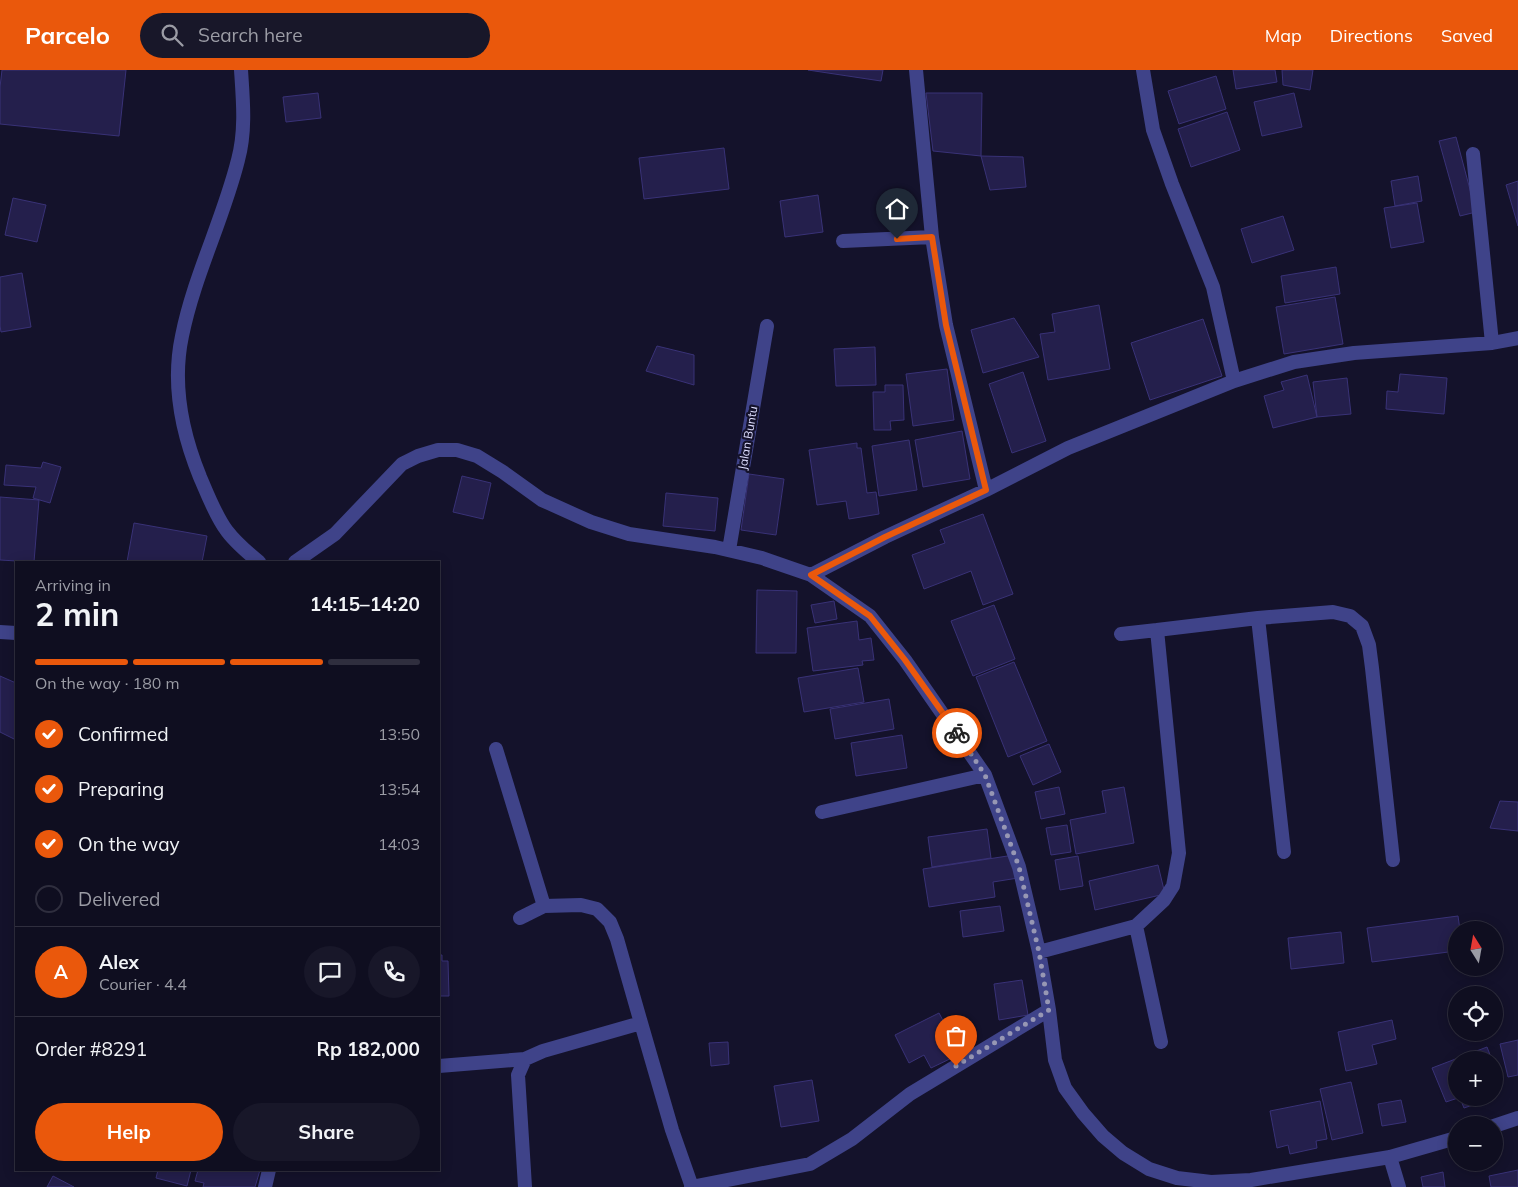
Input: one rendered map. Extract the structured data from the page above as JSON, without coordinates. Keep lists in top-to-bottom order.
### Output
{
  "streets": {
    "street": ["Jalan Buntu"]
  },
  "north": "top",
  "page": {
    "header": "Parcelo",
    "search": "Search here",
    "nav": ["Map", "Directions", "Saved"],
    "heading": ["2 min", "Arriving in", "14:15–14:20"],
    "panel": [
      "Alex",
      "Courier · 4.4",
      "Order #8291",
      "Rp 182,000"
    ],
    "bar": "On the way · 180 m",
    "list": [
      ["Confirmed", "13:50"],
      ["Preparing", "13:54"],
      ["On the way", "14:03"],
      "Delivered"
    ],
    "map_buttons": ["+", "−"],
    "round": "A",
    "buttons": ["Help", "Share"]
  }
}
